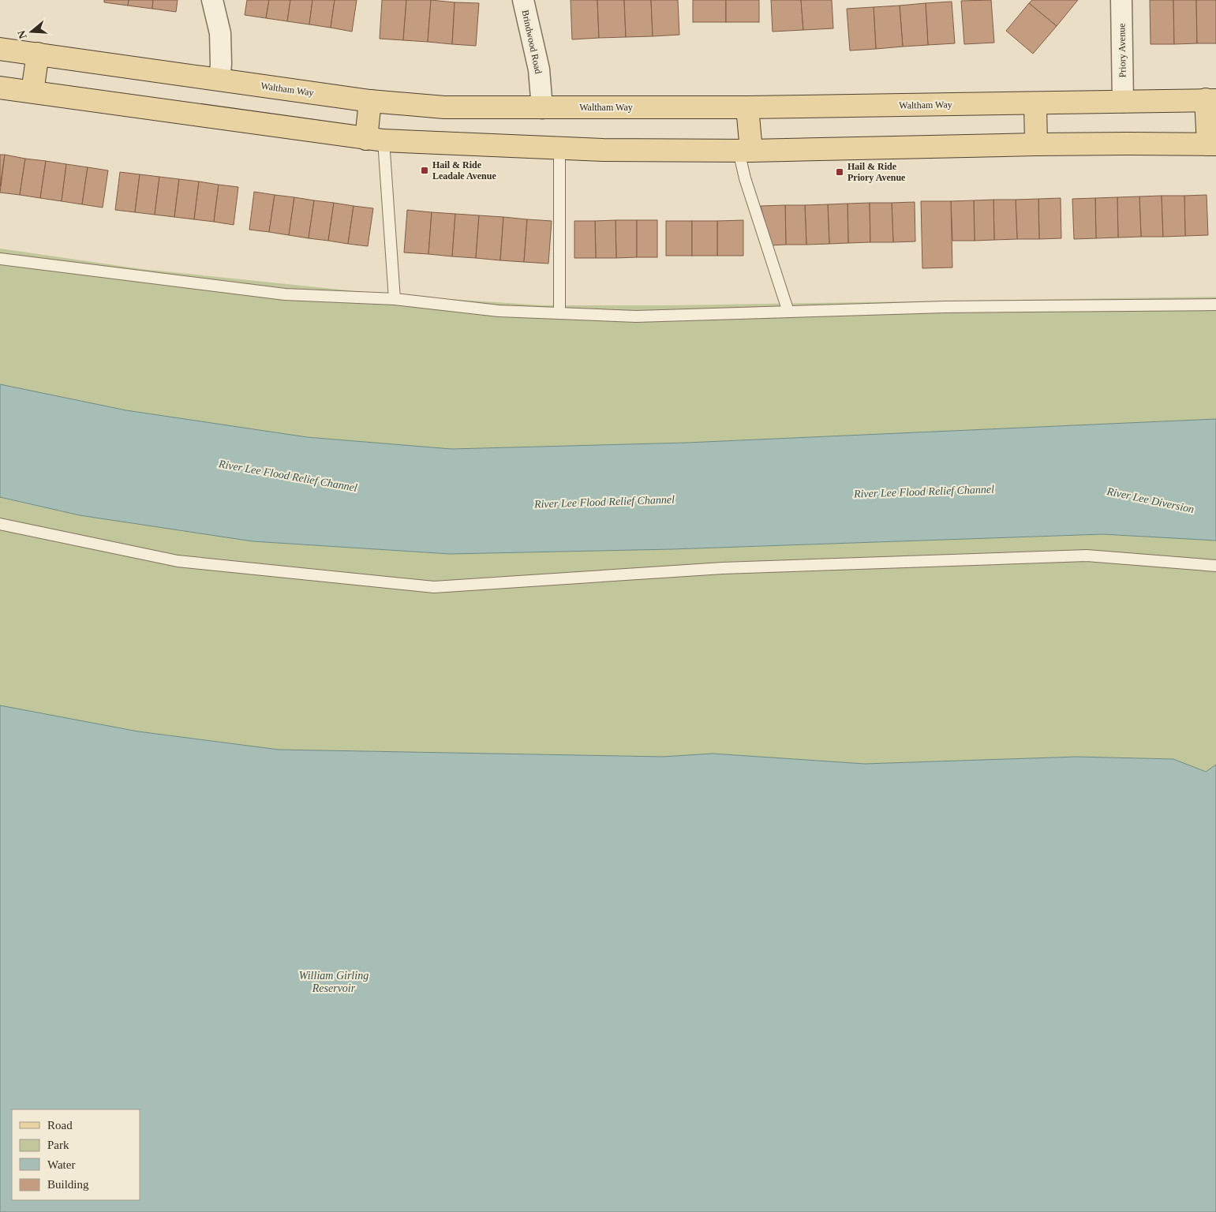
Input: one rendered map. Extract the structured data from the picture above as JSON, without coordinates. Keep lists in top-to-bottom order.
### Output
{
  "streets": {
    "main road": ["Waltham Way"],
    "street": ["Brindwood Road", "Priory Avenue"]
  },
  "crossings": [
    ["Brindwood Road", "Waltham Way"],
    ["Priory Avenue", "Waltham Way"]
  ],
  "water": ["River Lee Flood Relief Channel", "River Lee Diversion", "William Girling Reservoir"],
  "places": {
    "transit": ["Hail & Ride Leadale Avenue", "Hail & Ride Priory Avenue"]
  },
  "legend": [
    "Road",
    "Park",
    "Water",
    "Building"
  ],
  "north": "left"
}
